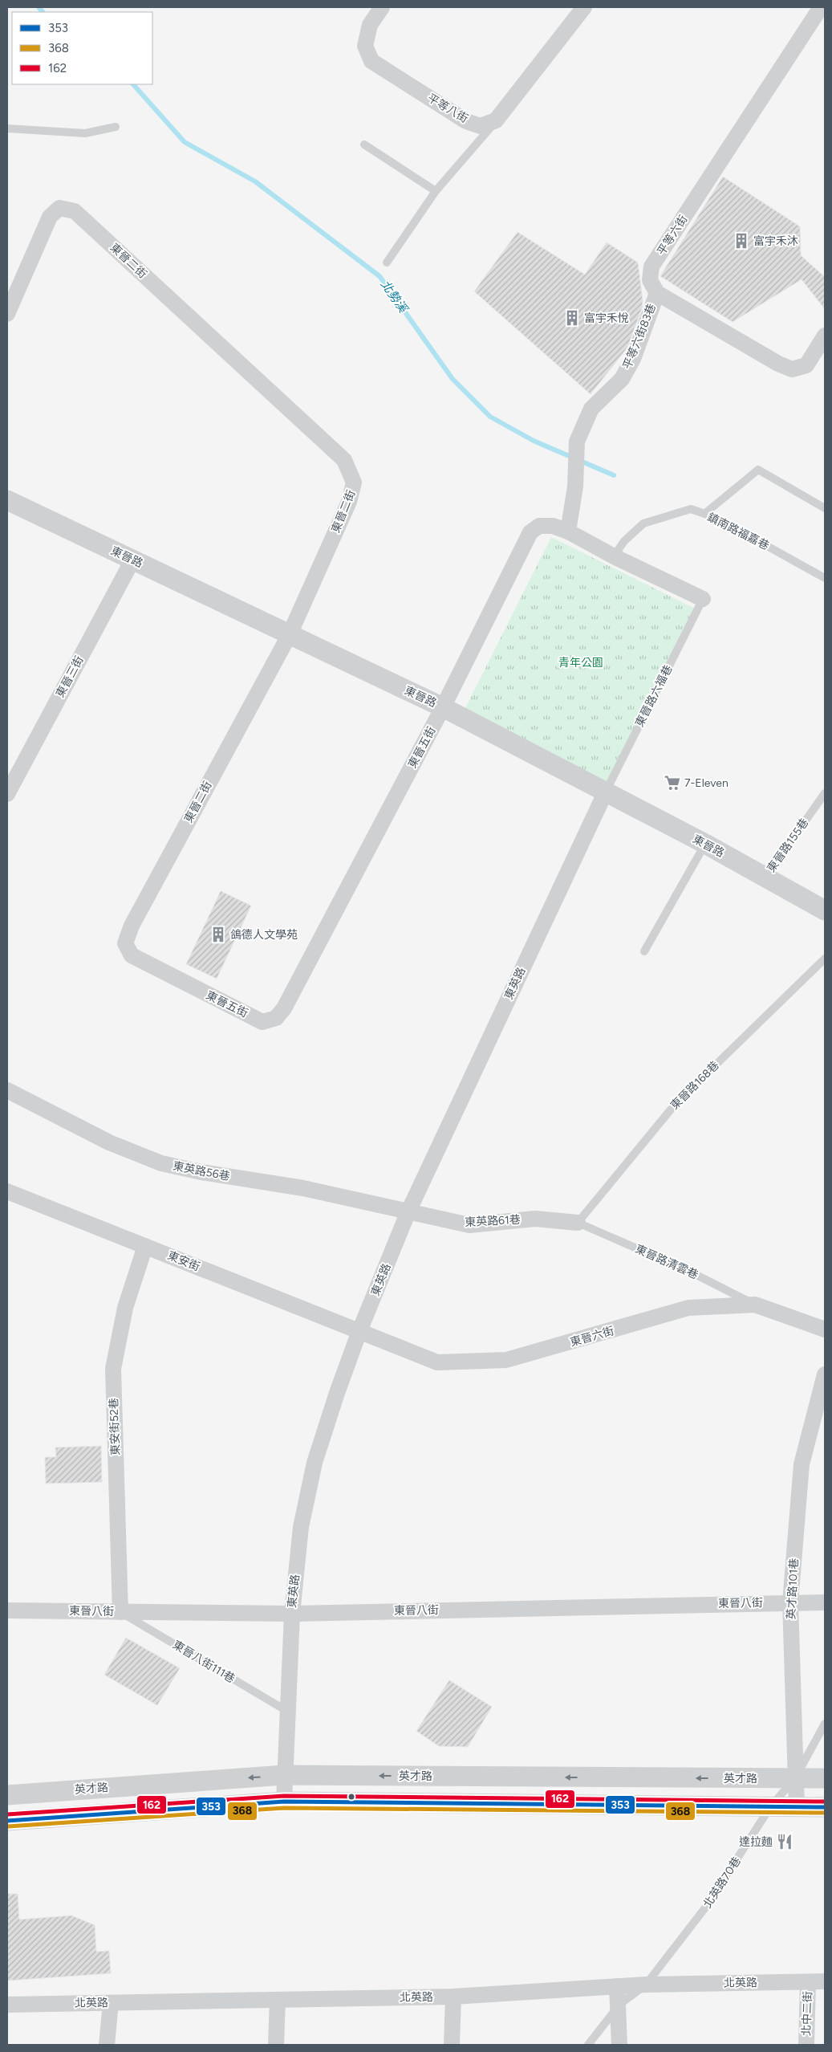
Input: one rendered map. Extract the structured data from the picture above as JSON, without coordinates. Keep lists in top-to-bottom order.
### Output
{
  "streets": {
    "street": [
      "平等八街",
      "平等六街",
      "東晉二街",
      "平等六街83巷",
      "東晉路",
      "東晉三街",
      "東晉五街",
      "東英路",
      "東英路56巷",
      "東英路61巷",
      "東安街",
      "東晉六街",
      "東安街52巷",
      "英才路101巷",
      "東晉八街",
      "英才路",
      "北英路",
      "北中二街"
    ],
    "lane": [
      "鎮南路福嘉巷",
      "東晉路六福巷",
      "東晉路155巷",
      "東晉路168巷",
      "東晉路清雲巷",
      "東晉八街111巷",
      "北英路70巷"
    ]
  },
  "crossings": [
    ["平等六街", "平等六街83巷"],
    ["東晉二街", "東晉路"],
    ["東晉二街", "東晉五街"],
    ["平等六街83巷", "東晉五街"],
    ["鎮南路福嘉巷", "東晉五街"],
    ["東晉路", "東晉三街"],
    ["東晉路", "東晉路六福巷"],
    ["東晉路", "東晉五街"],
    ["東晉路", "東晉路155巷"],
    ["東晉路", "東英路"],
    ["東晉路六福巷", "東晉五街"],
    ["東晉路六福巷", "東英路"],
    ["東英路", "東英路56巷"],
    ["東英路", "東英路61巷"],
    ["東英路", "東安街"],
    ["東英路", "東晉六街"],
    ["東英路", "東晉八街"],
    ["東英路", "東晉八街111巷"],
    ["東英路", "英才路"],
    ["東晉路168巷", "東英路61巷"],
    ["東晉路168巷", "東晉路清雲巷"],
    ["東英路56巷", "東英路61巷"],
    ["東英路61巷", "東晉路清雲巷"],
    ["東安街", "東晉六街"],
    ["東安街", "東安街52巷"],
    ["東晉路清雲巷", "東晉六街"],
    ["東安街52巷", "東晉八街"],
    ["東安街52巷", "東晉八街111巷"],
    ["英才路101巷", "東晉八街"],
    ["英才路101巷", "英才路"],
    ["英才路101巷", "北英路70巷"],
    ["東晉八街", "東晉八街111巷"],
    ["英才路", "北英路70巷"],
    ["北英路70巷", "北英路"],
    ["北英路", "北中二街"]
  ],
  "water": ["北勢溪"],
  "parks": ["青年公園"],
  "places": {
    "building": ["富宇禾沐", "富宇禾悅", "鴿德人文學苑"],
    "supermarket": ["7-Eleven"],
    "restaurant": ["達拉麵"]
  },
  "lines": ["transit line 162", "transit line 353", "transit line 368"],
  "legend": ["353", "368", "162"]
}
